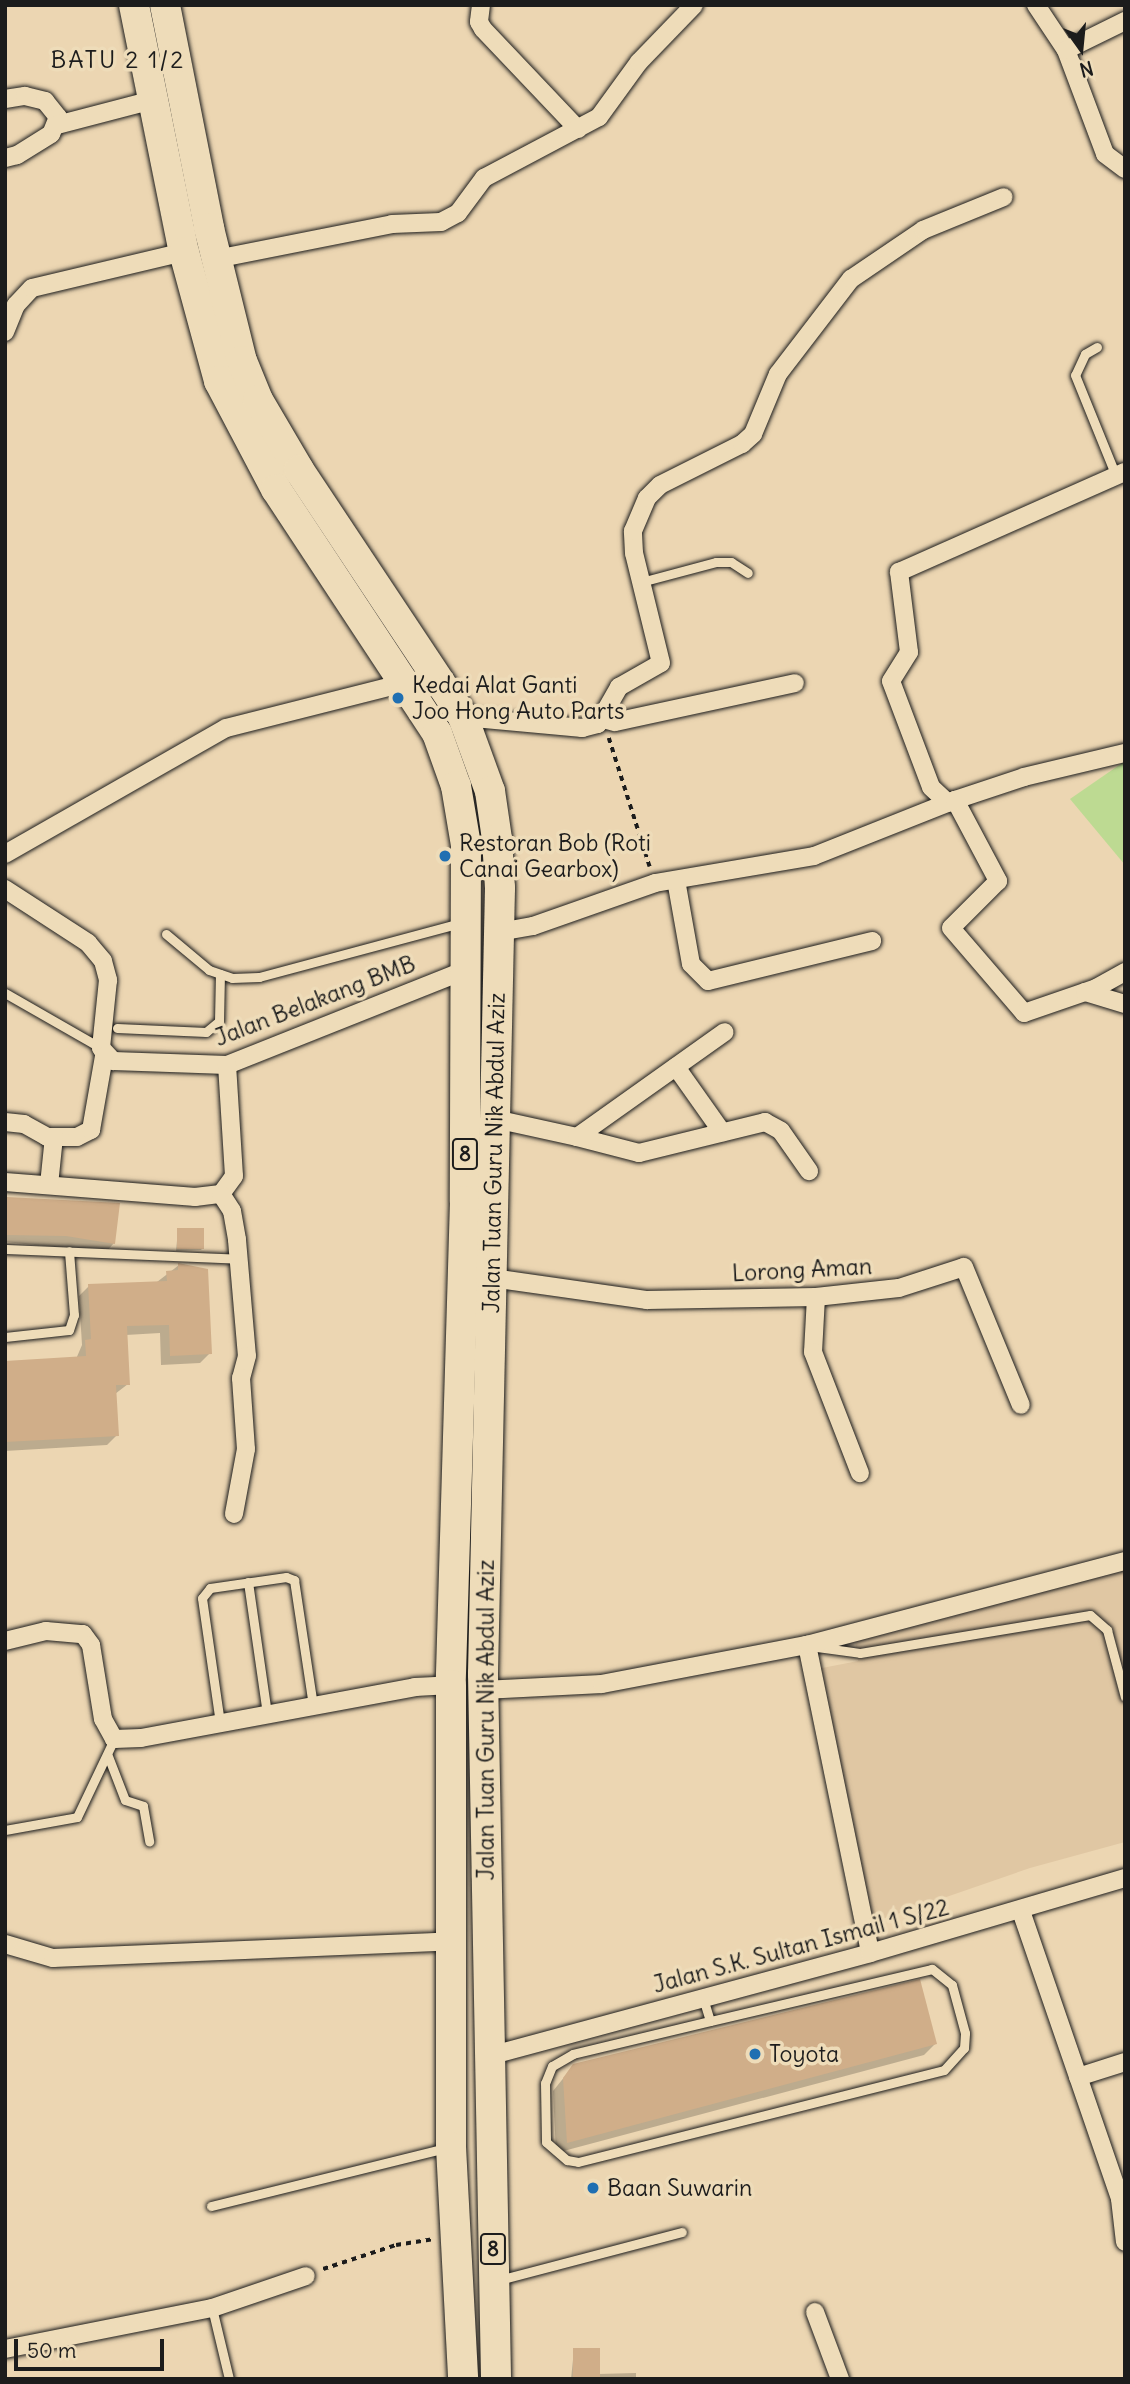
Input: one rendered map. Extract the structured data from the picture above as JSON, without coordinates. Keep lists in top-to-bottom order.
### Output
{
  "streets": {
    "main road": ["Jalan Tuan Guru Nik Abdul Aziz", "8"],
    "street": ["Jalan Belakang BMB", "Lorong Aman", "Jalan S.K. Sultan Ismail 1 S/22"]
  },
  "crossings": [
    ["Jalan Belakang BMB", "Jalan Tuan Guru Nik Abdul Aziz"],
    ["Jalan Tuan Guru Nik Abdul Aziz", "Lorong Aman"],
    ["Jalan Tuan Guru Nik Abdul Aziz", "Jalan S.K. Sultan Ismail 1 S/22"]
  ],
  "districts": ["BATU 2 1/2"],
  "places": [
    "Kedai Alat Ganti Joo Hong Auto Parts",
    "Restoran Bob (Roti Canai Gearbox)",
    "Toyota",
    "Baan Suwarin"
  ],
  "scale_bar": "50 m",
  "north": "bottom"
}
